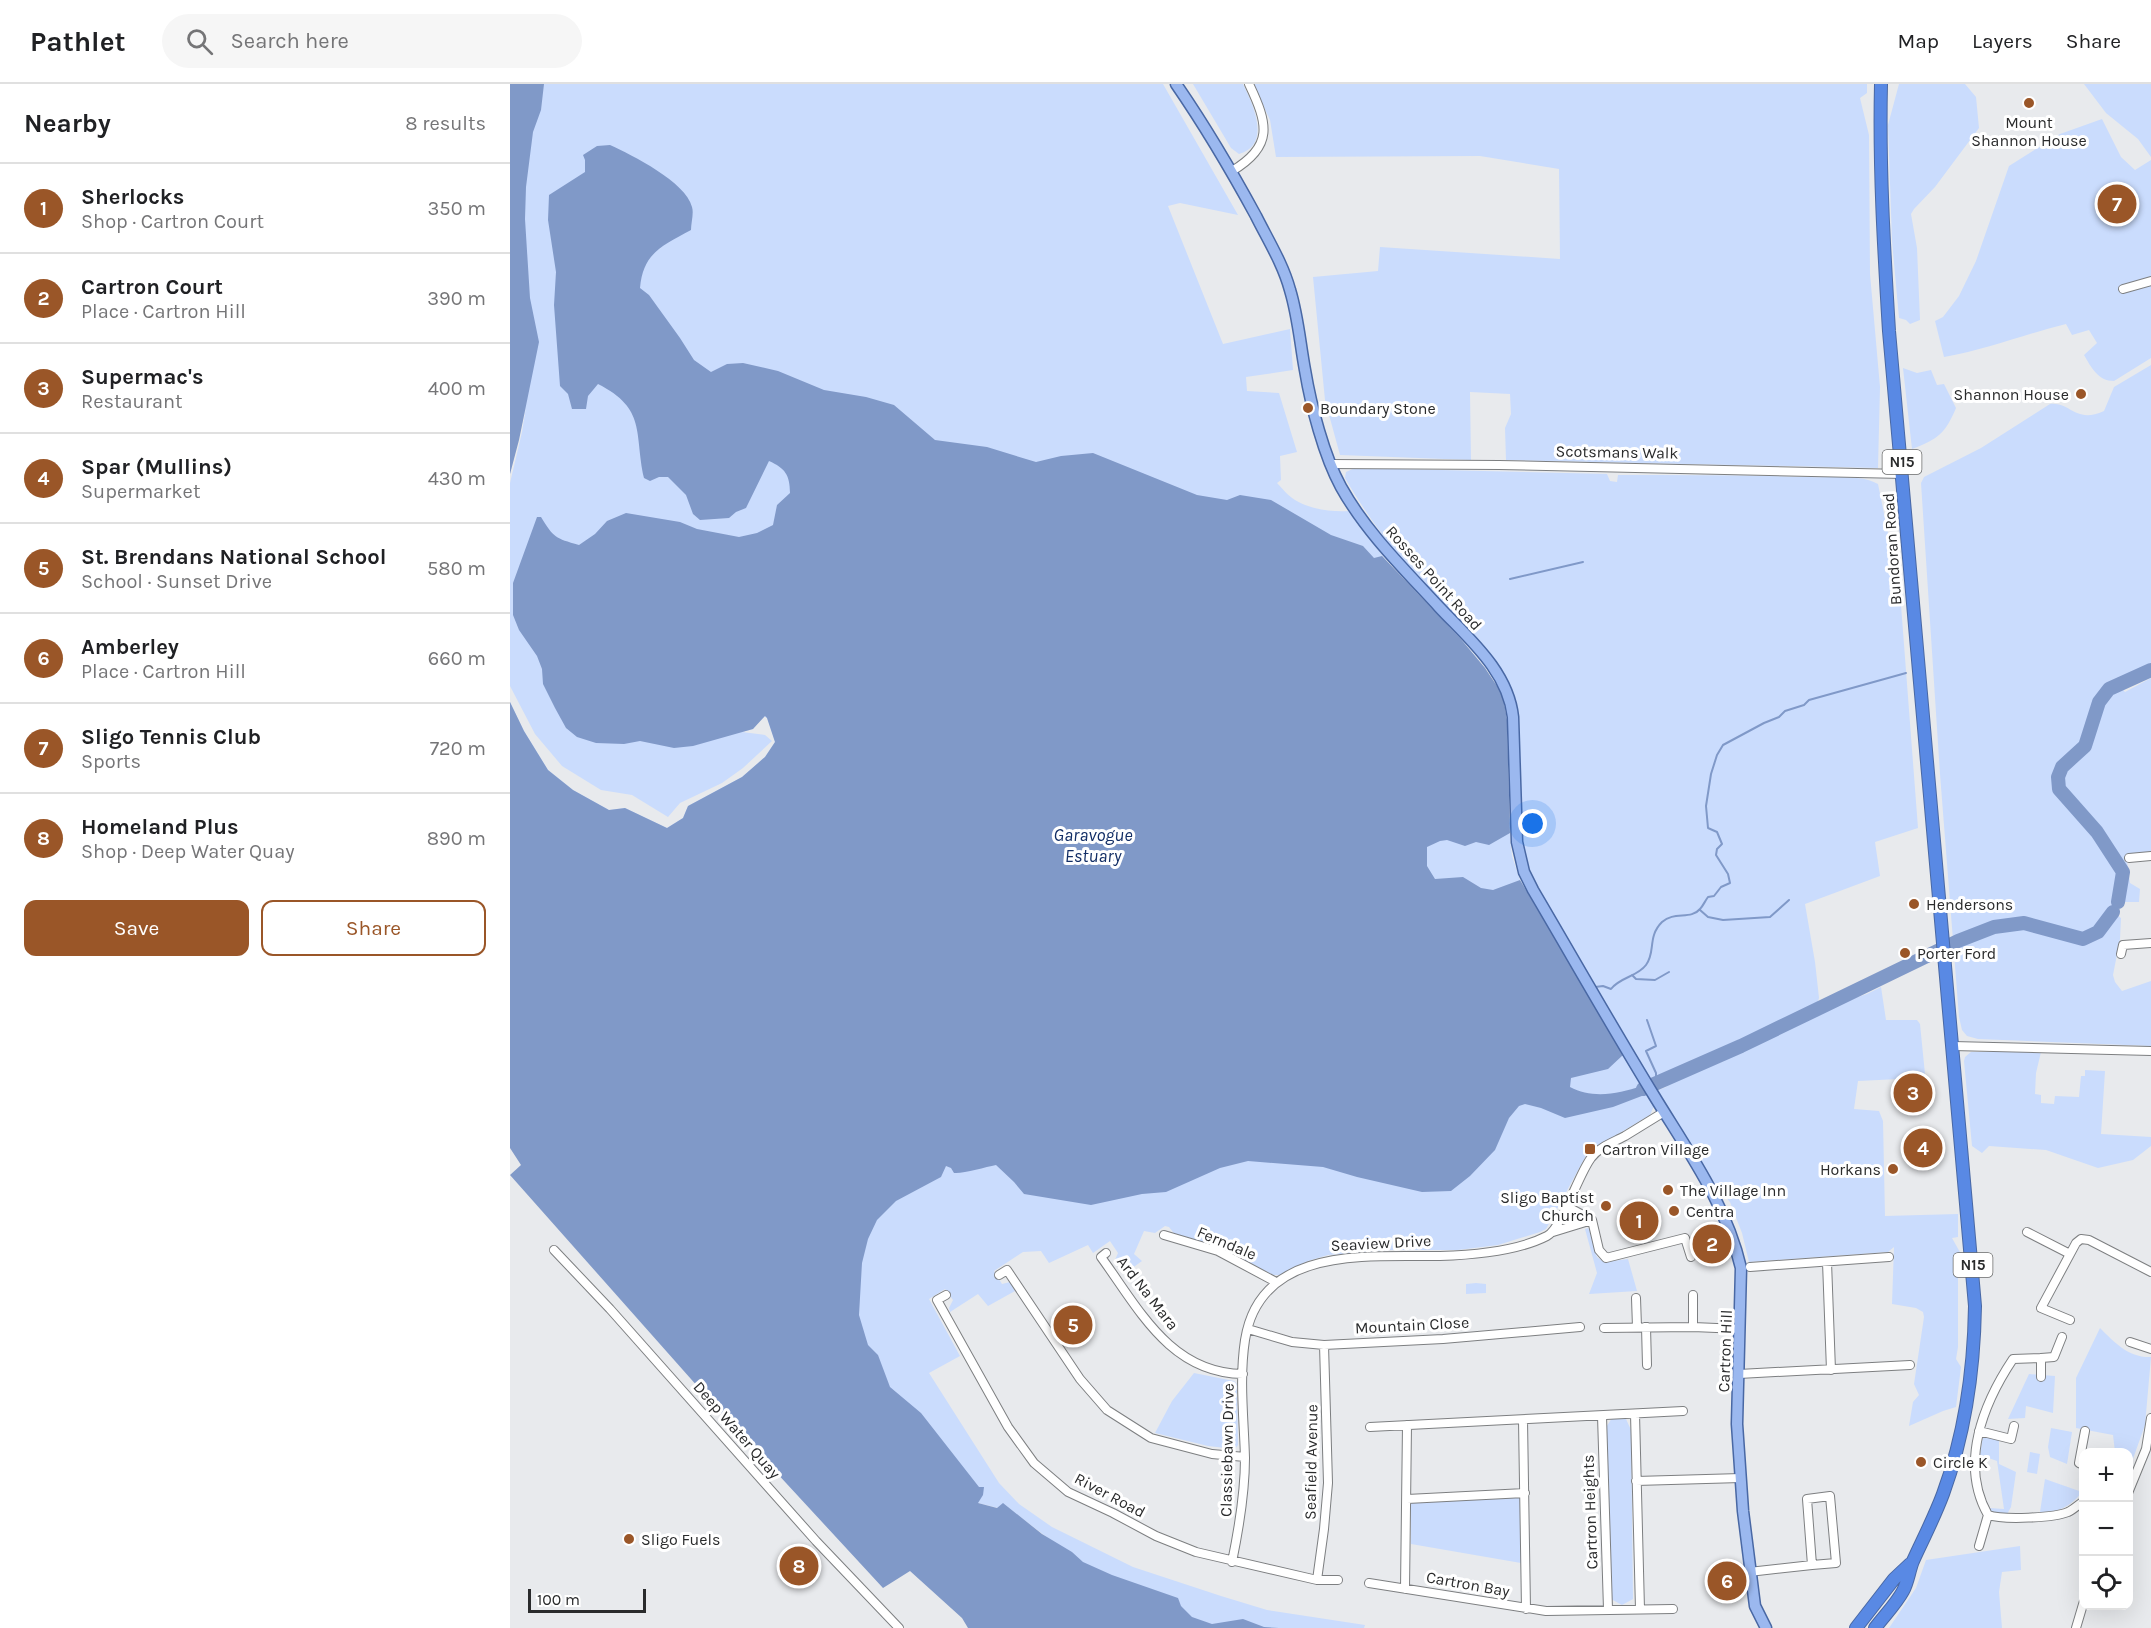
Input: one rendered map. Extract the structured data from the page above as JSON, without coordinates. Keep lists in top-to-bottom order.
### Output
{
  "streets": {
    "highway": ["N15", "Bundoran Road"],
    "main road": ["Rosses Point Road", "Cartron Hill"],
    "street": [
      "Scotsmans Walk",
      "Ferndale",
      "Seaview Drive",
      "Ard Na Mara",
      "Mountain Close",
      "Deep Water Quay",
      "Classiebawn Drive",
      "Seafield Avenue",
      "River Road",
      "Cartron Heights",
      "Cartron Bay"
    ]
  },
  "crossings": [
    ["Scotsmans Walk", "Bundoran Road"],
    ["Scotsmans Walk", "Rosses Point Road"],
    ["N15", "Bundoran Road"],
    ["Rosses Point Road", "Cartron Hill"],
    ["Ferndale", "Seaview Drive"],
    ["Seaview Drive", "Ard Na Mara"],
    ["Seaview Drive", "Mountain Close"],
    ["Seaview Drive", "Classiebawn Drive"],
    ["Ard Na Mara", "Classiebawn Drive"],
    ["Mountain Close", "Seafield Avenue"],
    ["Classiebawn Drive", "River Road"],
    ["Seafield Avenue", "River Road"],
    ["Cartron Heights", "Cartron Bay"]
  ],
  "water": ["Garavogue Estuary"],
  "places": {
    "other": [
      "Mount Shannon House",
      "Shannon House",
      "Boundary Stone",
      "Hendersons",
      "Porter Ford",
      "Horkans",
      "The Village Inn",
      "Sligo Baptist Church",
      "Centra",
      "Circle K",
      "Sligo Fuels"
    ],
    "transit": ["Cartron Village"]
  },
  "scale_bar": "100 m",
  "page": {
    "header": "Pathlet",
    "search": "Search here",
    "nav": ["Map", "Layers", "Share"],
    "heading": ["Nearby", "8 results"],
    "list": [
      {
        "mark": "1",
        "name": "Sherlocks",
        "note": "Shop · Cartron Court",
        "value": "350 m"
      },
      {
        "mark": "2",
        "name": "Cartron Court",
        "note": "Place · Cartron Hill",
        "value": "390 m"
      },
      {
        "mark": "3",
        "name": "Supermac's",
        "note": "Restaurant",
        "value": "400 m"
      },
      {
        "mark": "4",
        "name": "Spar (Mullins)",
        "note": "Supermarket",
        "value": "430 m"
      },
      {
        "mark": "5",
        "name": "St. Brendans National School",
        "note": "School · Sunset Drive",
        "value": "580 m"
      },
      {
        "mark": "6",
        "name": "Amberley",
        "note": "Place · Cartron Hill",
        "value": "660 m"
      },
      {
        "mark": "7",
        "name": "Sligo Tennis Club",
        "note": "Sports",
        "value": "720 m"
      },
      {
        "mark": "8",
        "name": "Homeland Plus",
        "note": "Shop · Deep Water Quay",
        "value": "890 m"
      }
    ],
    "pins": [
      "7",
      "3",
      "4",
      "1",
      "2",
      "5",
      "8",
      "6"
    ],
    "buttons": ["Save", "Share"],
    "map_buttons": ["+", "−"],
    "scale": "100 m"
  }
}
